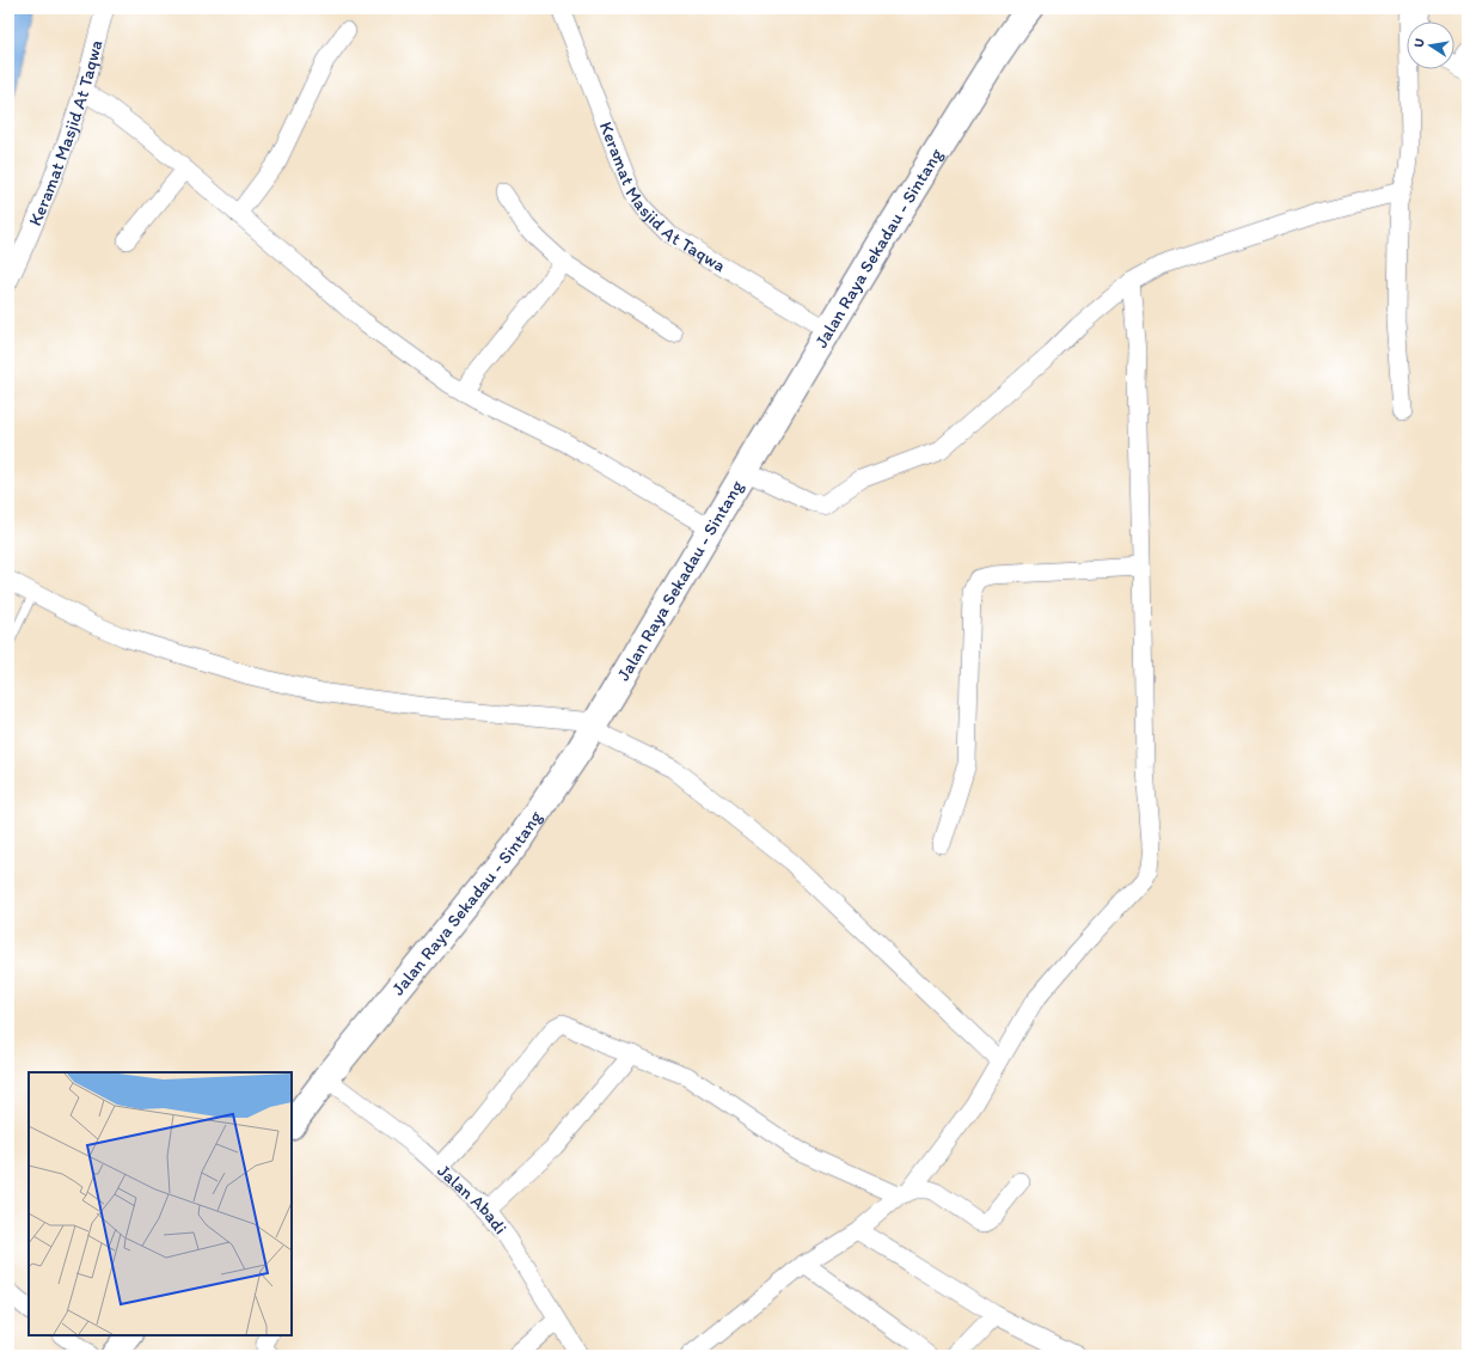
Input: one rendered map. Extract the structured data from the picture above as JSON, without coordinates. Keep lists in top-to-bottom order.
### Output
{
  "streets": {
    "highway": ["Jalan Raya Sekadau - Sintang"],
    "street": ["Keramat Masjid At Taqwa", "Jalan Abadi"]
  },
  "crossings": [
    ["Keramat Masjid At Taqwa", "Jalan Raya Sekadau - Sintang"],
    ["Jalan Raya Sekadau - Sintang", "Jalan Abadi"]
  ],
  "north": "left"
}
